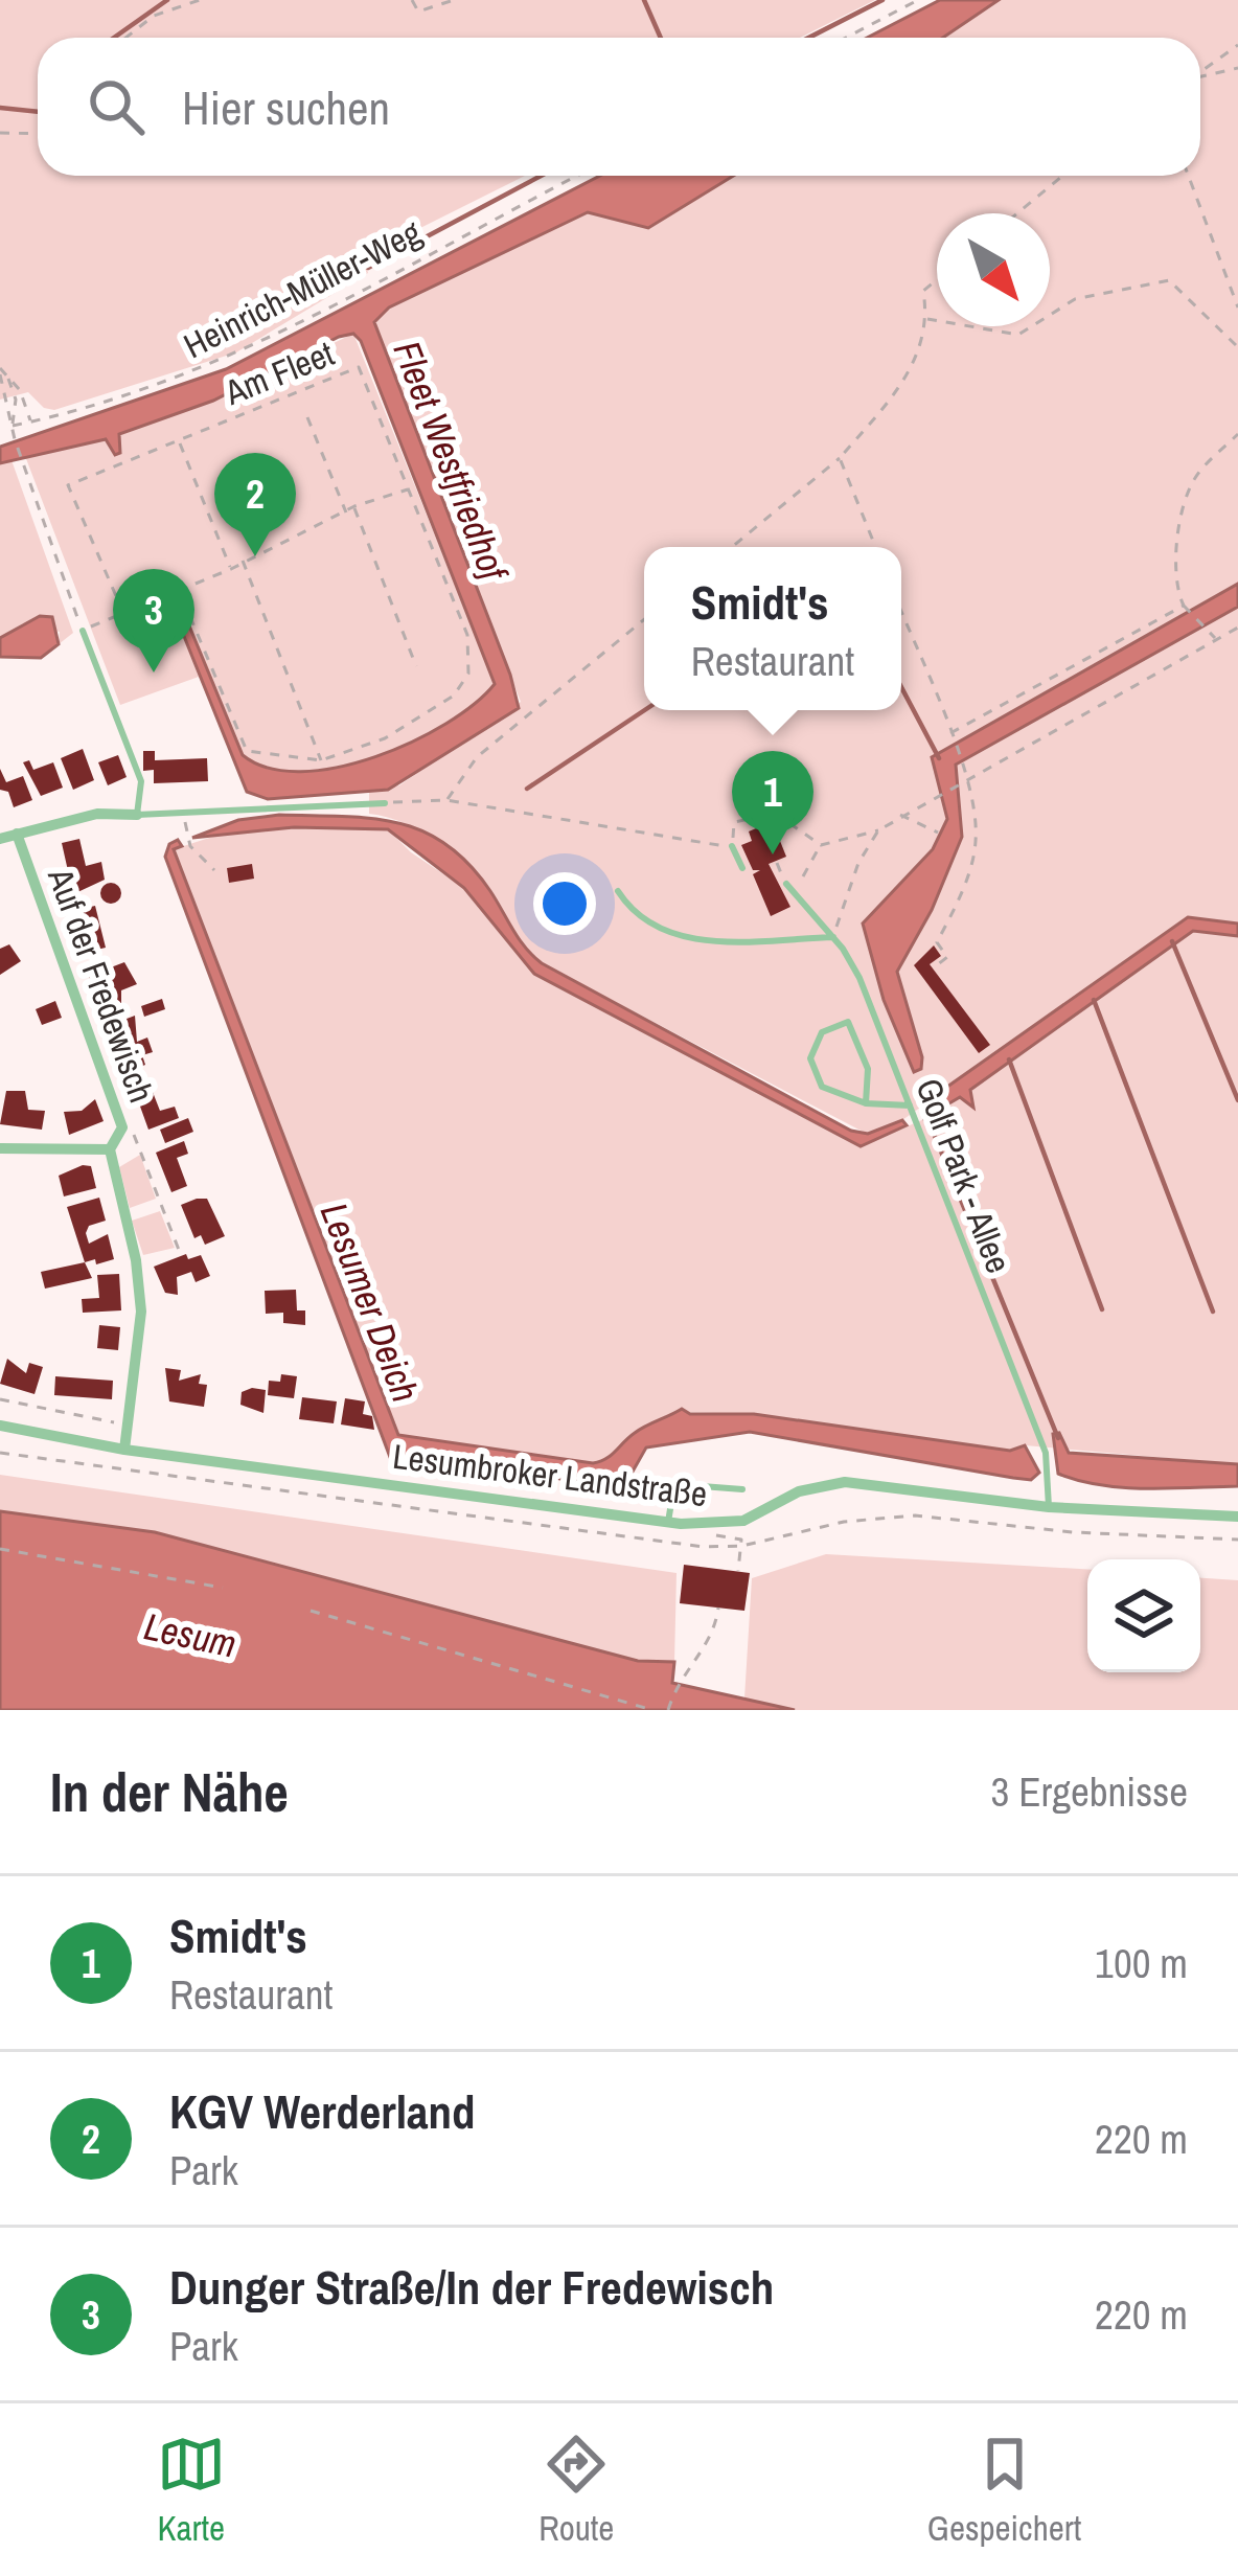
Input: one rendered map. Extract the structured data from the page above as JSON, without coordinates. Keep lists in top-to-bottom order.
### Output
{
  "streets": {
    "street": ["Auf der Fredewisch", "Lesumbroker Landstraße"],
    "lane": ["Golf Park - Allee"],
    "path": ["Heinrich-Müller-Weg", "Am Fleet"]
  },
  "crossings": [
    ["Auf der Fredewisch", "Lesumbroker Landstraße"],
    ["Golf Park - Allee", "Lesumbroker Landstraße"]
  ],
  "water": ["Fleet Westfriedhof", "Lesumer Deich", "Lesum"],
  "north": "bottom right",
  "page": {
    "search": "Hier suchen",
    "pins": ["2", "3", "1"],
    "popup": ["Smidt's", "Restaurant"],
    "heading": ["In der Nähe", "3 Ergebnisse"],
    "list": [
      {
        "mark": "1",
        "name": "Smidt's",
        "note": "Restaurant",
        "value": "100 m"
      },
      {
        "mark": "2",
        "name": "KGV Werderland",
        "note": "Park",
        "value": "220 m"
      },
      {
        "mark": "3",
        "name": "Dunger Straße/In der Fredewisch",
        "note": "Park",
        "value": "220 m"
      }
    ],
    "nav": ["Karte", "Route", "Gespeichert"]
  }
}
